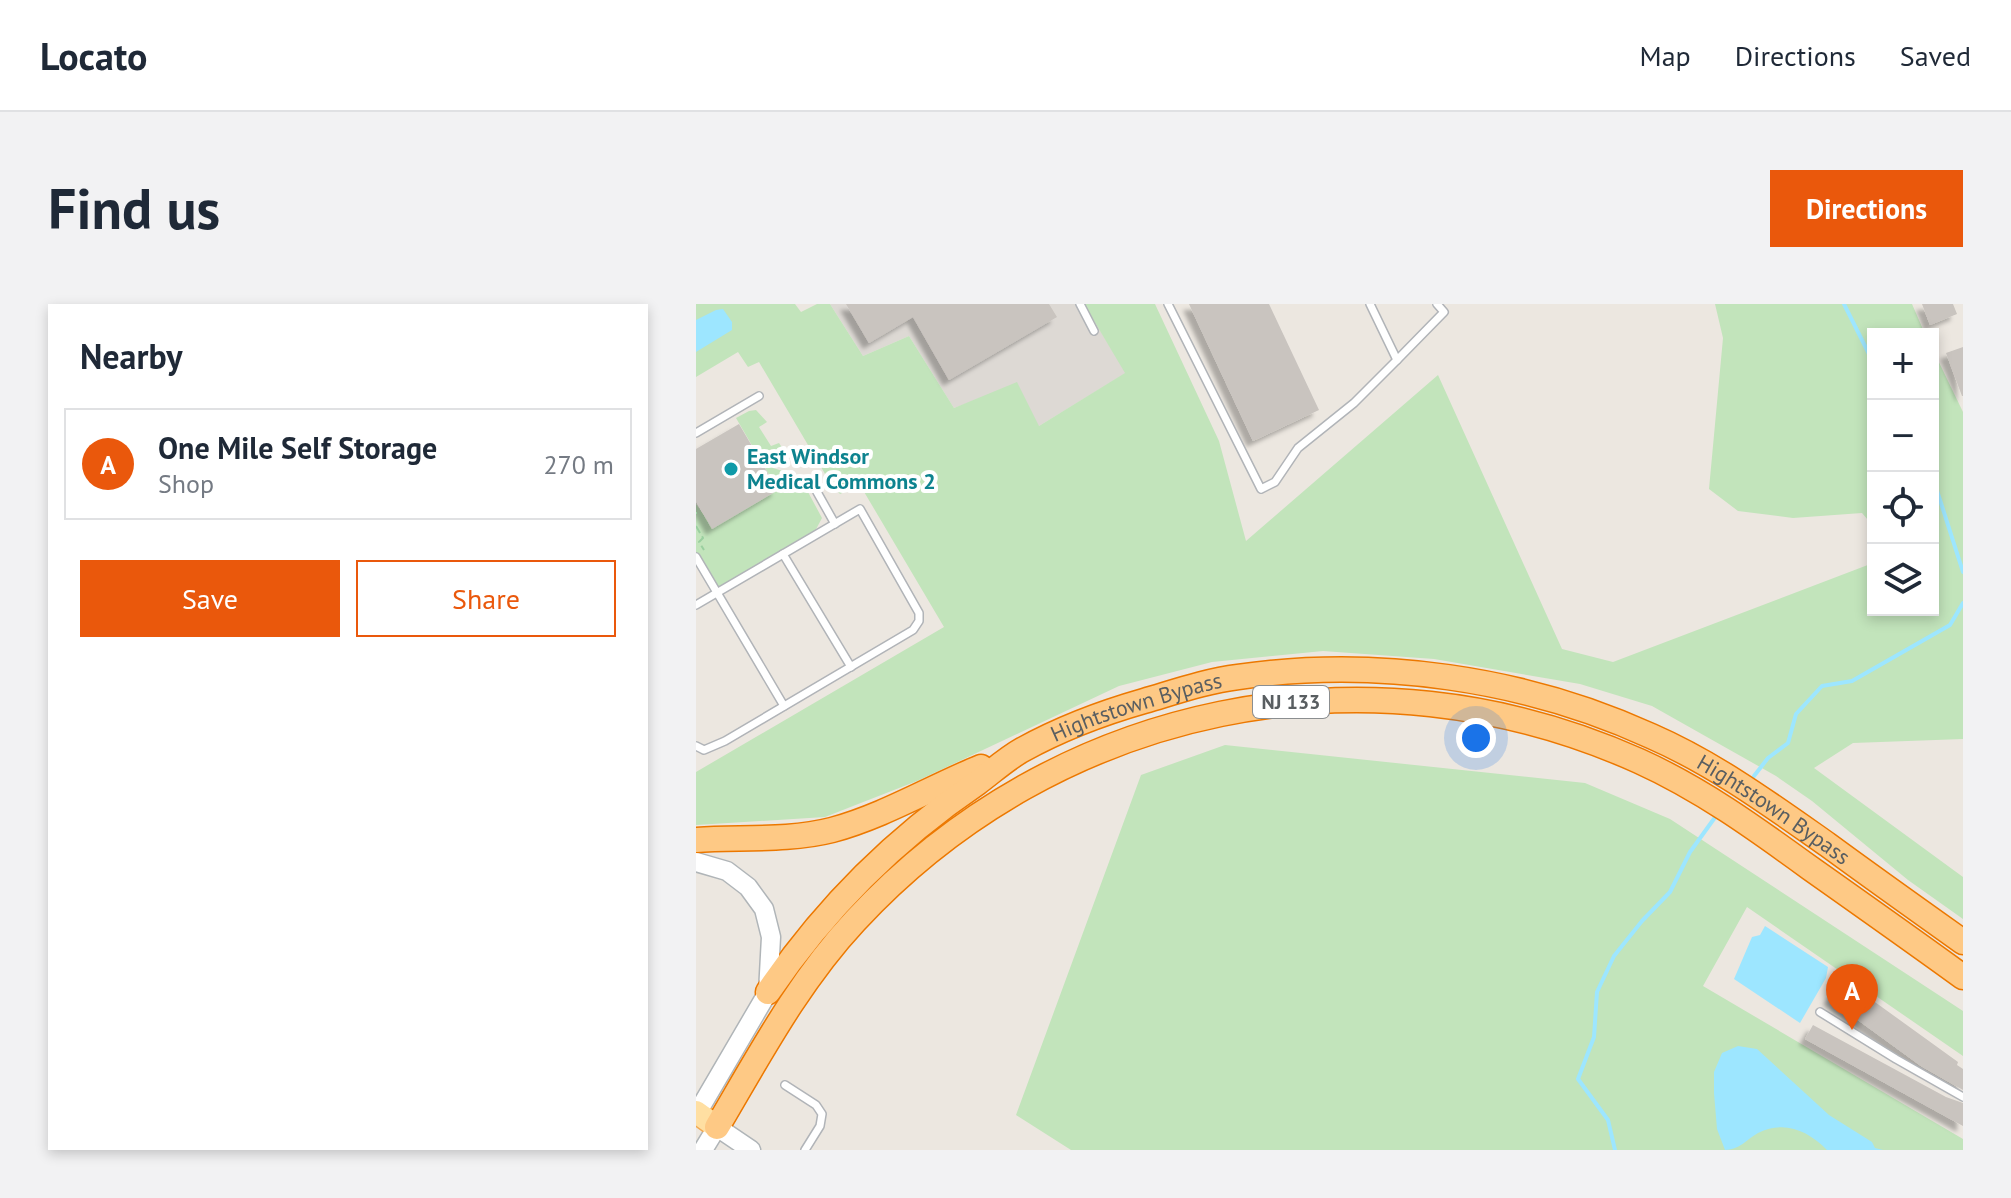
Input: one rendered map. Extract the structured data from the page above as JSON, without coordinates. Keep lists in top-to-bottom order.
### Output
{
  "streets": {
    "highway": ["NJ 133", "Hightstown Bypass"]
  },
  "places": ["East Windsor Medical Commons 2"],
  "page": {
    "header": "Locato",
    "nav": ["Map", "Directions", "Saved"],
    "buttons": [
      "Directions",
      ["Save", "Share"]
    ],
    "title": "Find us",
    "heading": "Nearby",
    "map_buttons": ["+", "−"],
    "list": [
      {
        "mark": "A",
        "name": "One Mile Self Storage",
        "note": "Shop",
        "value": "270 m"
      }
    ],
    "pins": "A"
  }
}
